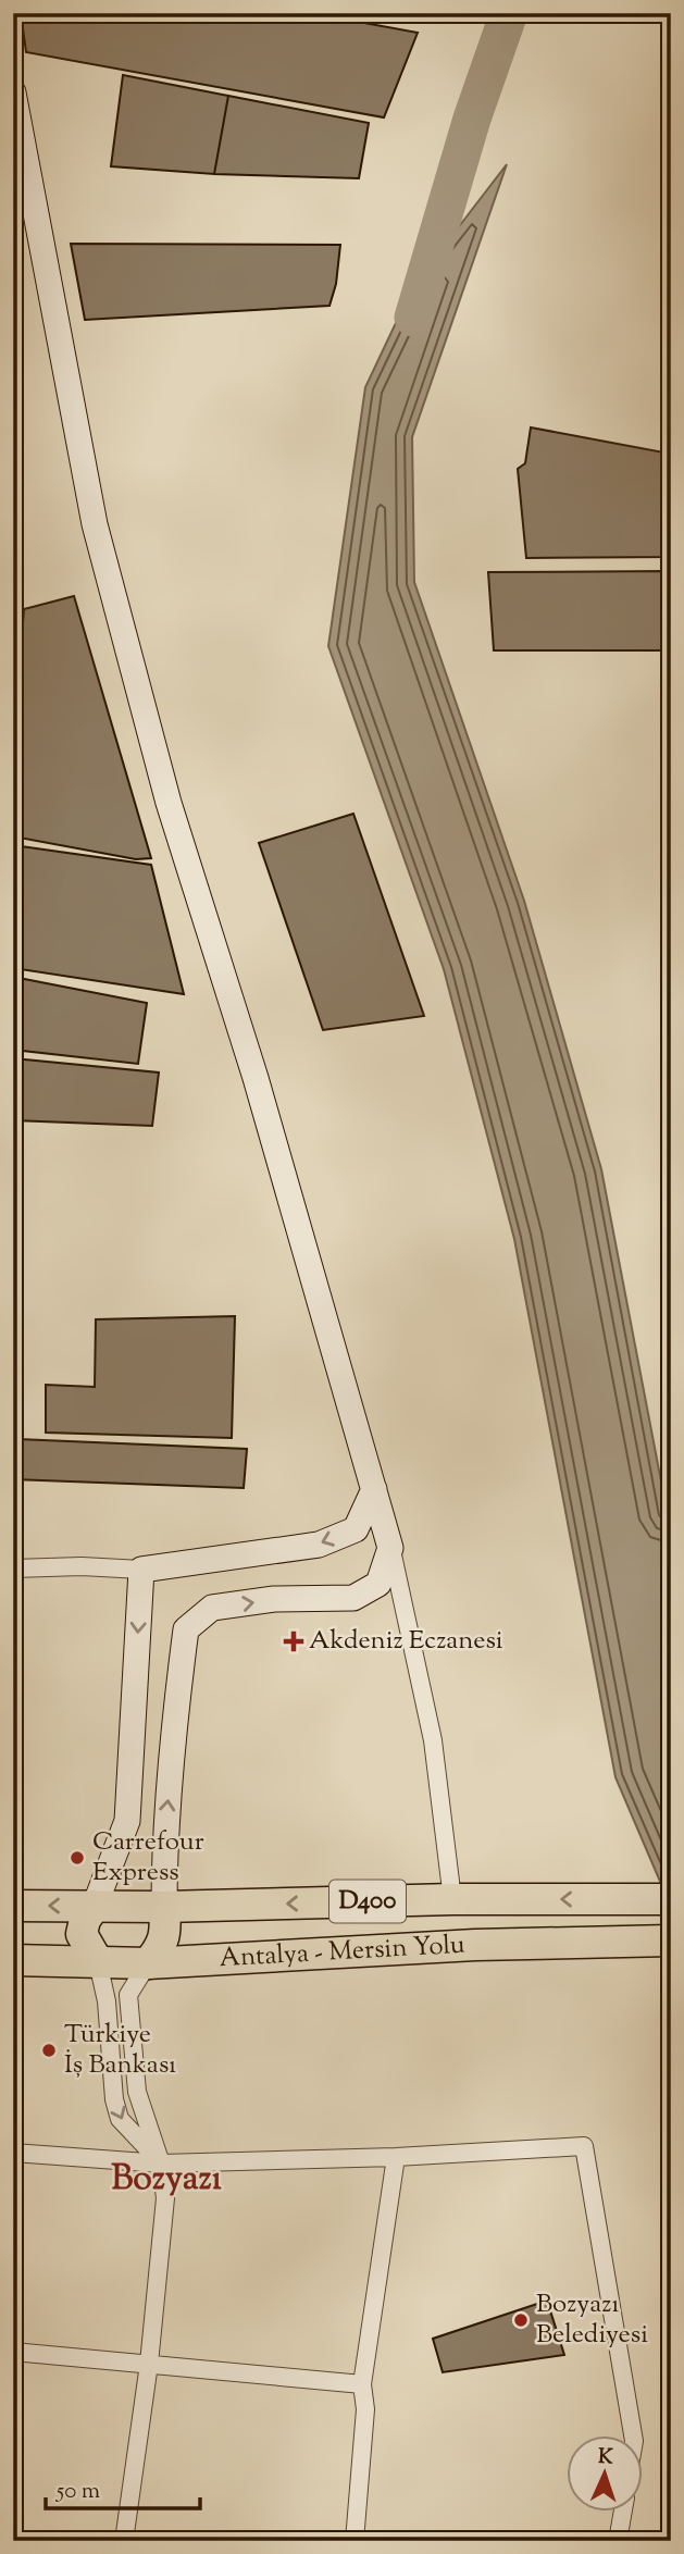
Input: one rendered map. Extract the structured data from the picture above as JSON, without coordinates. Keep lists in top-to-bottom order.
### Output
{
  "streets": {
    "highway": ["D400", "Antalya - Mersin Yolu"]
  },
  "districts": ["Bozyazı"],
  "places": {
    "health": ["Akdeniz Eczanesi"],
    "other": ["Carrefour Express", "Türkiye İş Bankası", "Bozyazı Belediyesi"]
  },
  "scale_bar": "50 m",
  "north": "top"
}
